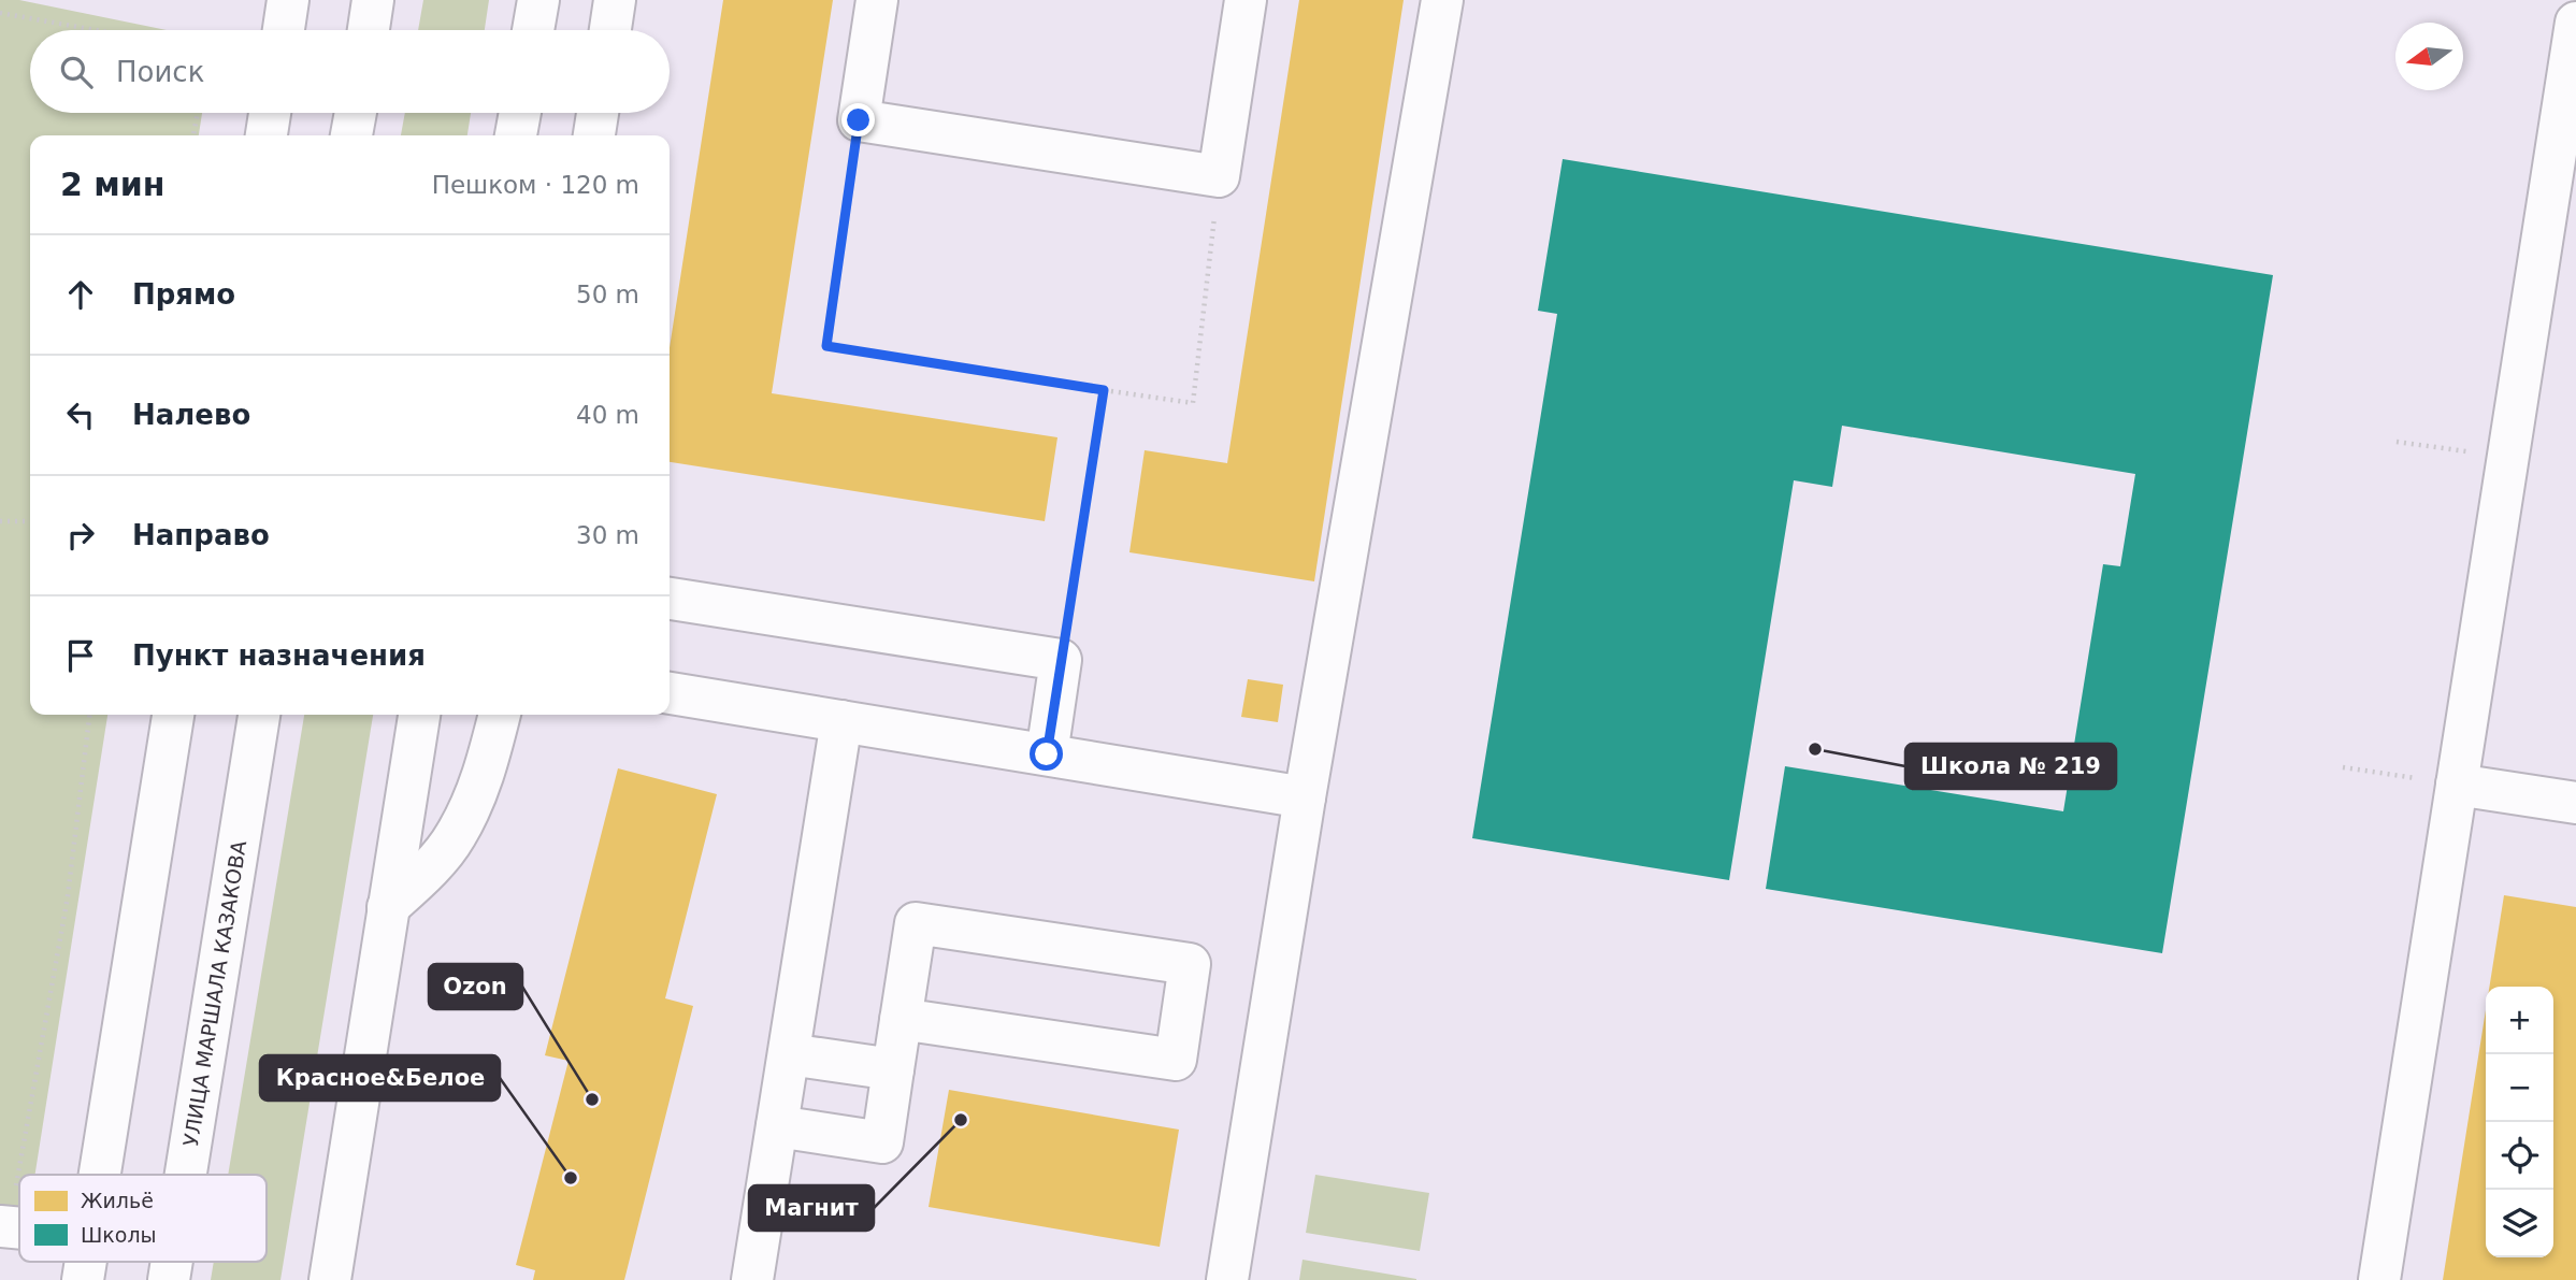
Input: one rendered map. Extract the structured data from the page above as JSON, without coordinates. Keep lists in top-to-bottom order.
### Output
{
  "streets": {
    "street": ["УЛИЦА МАРШАЛА КАЗАКОВА"]
  },
  "places": [
    "Школа № 219",
    "Ozon",
    "Магнит",
    "Красное&Белое"
  ],
  "legend": ["Жильё", "Школы"],
  "north": "left",
  "page": {
    "search": "Поиск",
    "heading": ["2 мин", "Пешком · 120 m"],
    "list": [
      ["Прямо", "50 m"],
      ["Налево", "40 m"],
      ["Направо", "30 m"],
      "Пункт назначения"
    ],
    "map_buttons": ["+", "−"]
  }
}
